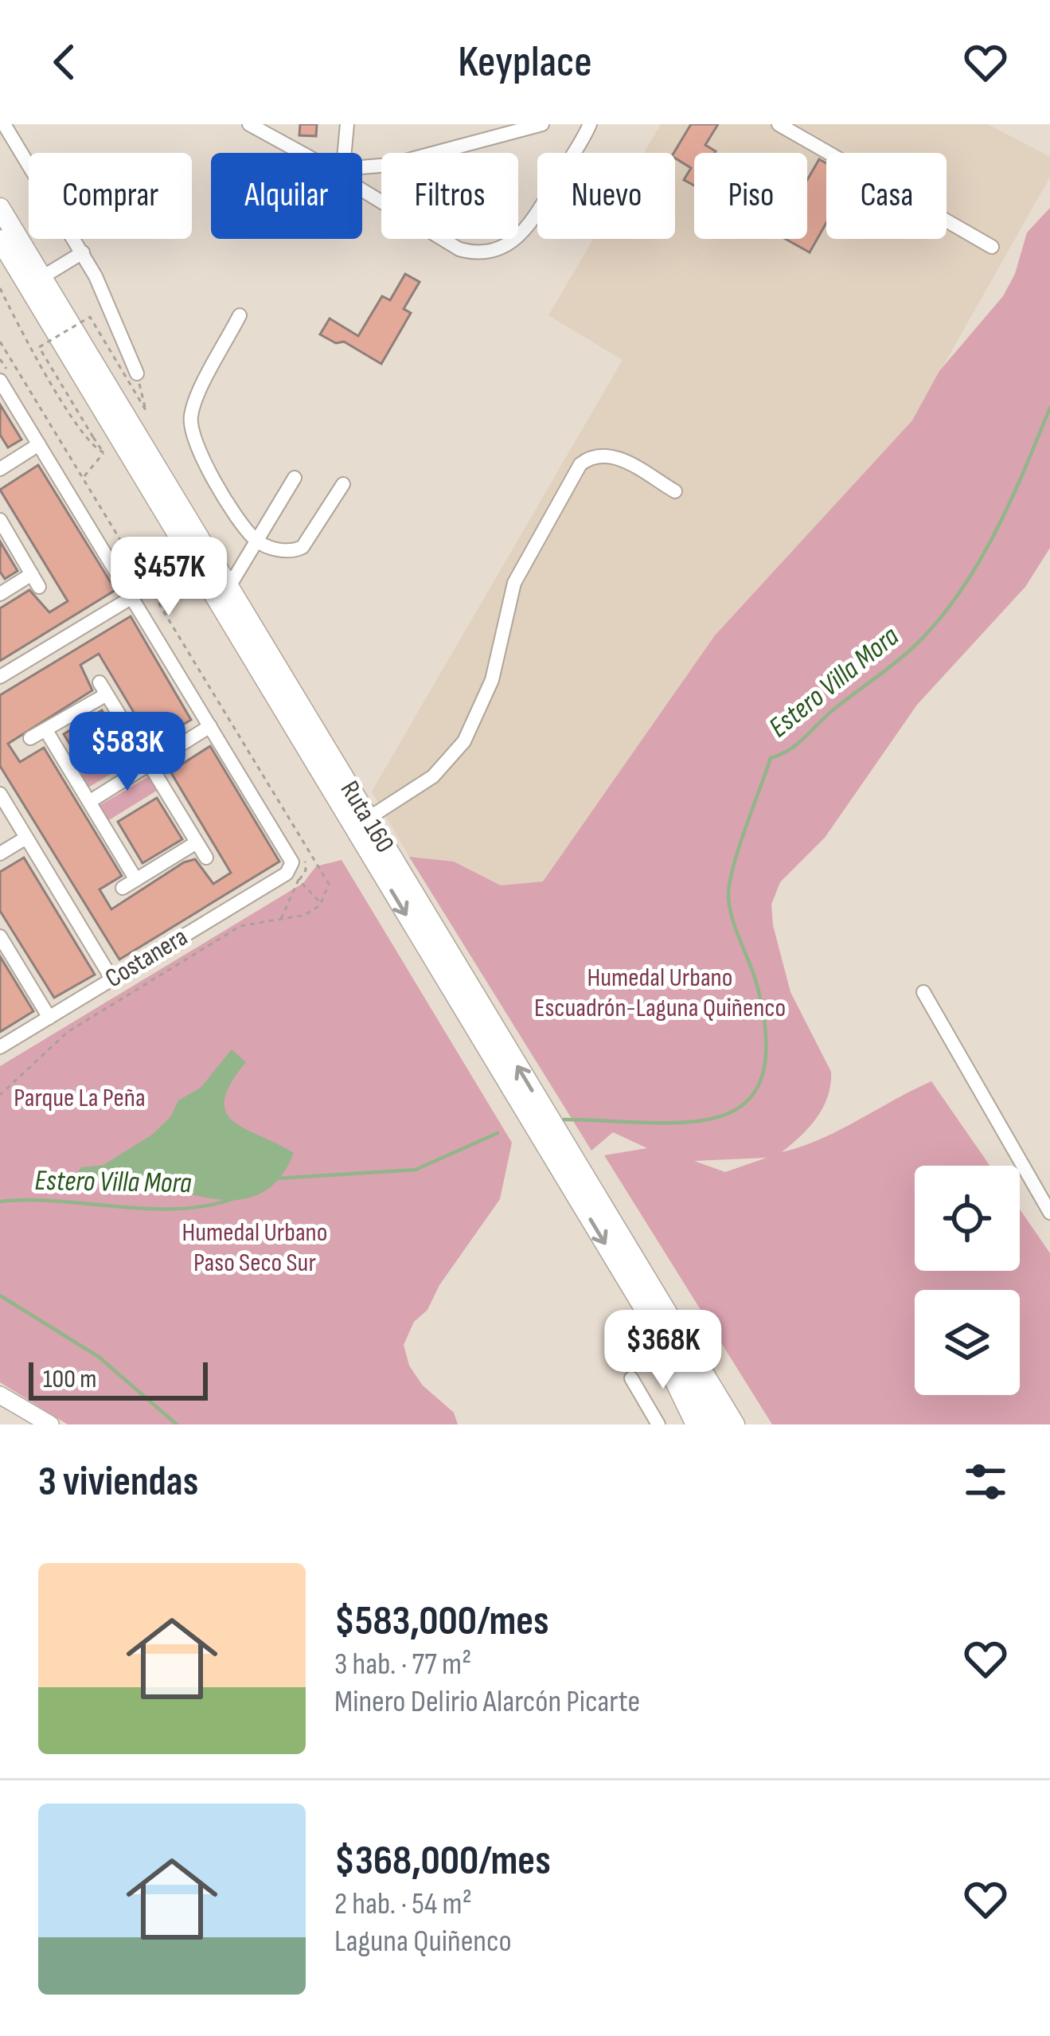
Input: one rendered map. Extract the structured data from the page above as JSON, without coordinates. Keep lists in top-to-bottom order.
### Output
{
  "streets": {
    "highway": ["Ruta 160"],
    "street": ["Costanera"]
  },
  "water": ["Estero Villa Mora"],
  "parks": ["Humedal Urbano Escuadrón-Laguna Quiñenco", "Parque La Peña", "Humedal Urbano Paso Seco Sur"],
  "scale_bar": "100 m",
  "page": {
    "header": "Keyplace",
    "chip": [
      "Comprar",
      "Alquilar",
      "Filtros",
      "Nuevo",
      "Piso",
      "Casa"
    ],
    "price": ["$457K", "$583K", "$368K"],
    "scale": "100 m",
    "heading": "3 viviendas",
    "list": [
      {
        "name": "$583,000/mes",
        "note": "3 hab. · 77 m² · Minero Delirio Alarcón Picarte"
      },
      {
        "name": "$368,000/mes",
        "note": "2 hab. · 54 m² · Laguna Quiñenco"
      }
    ]
  }
}
